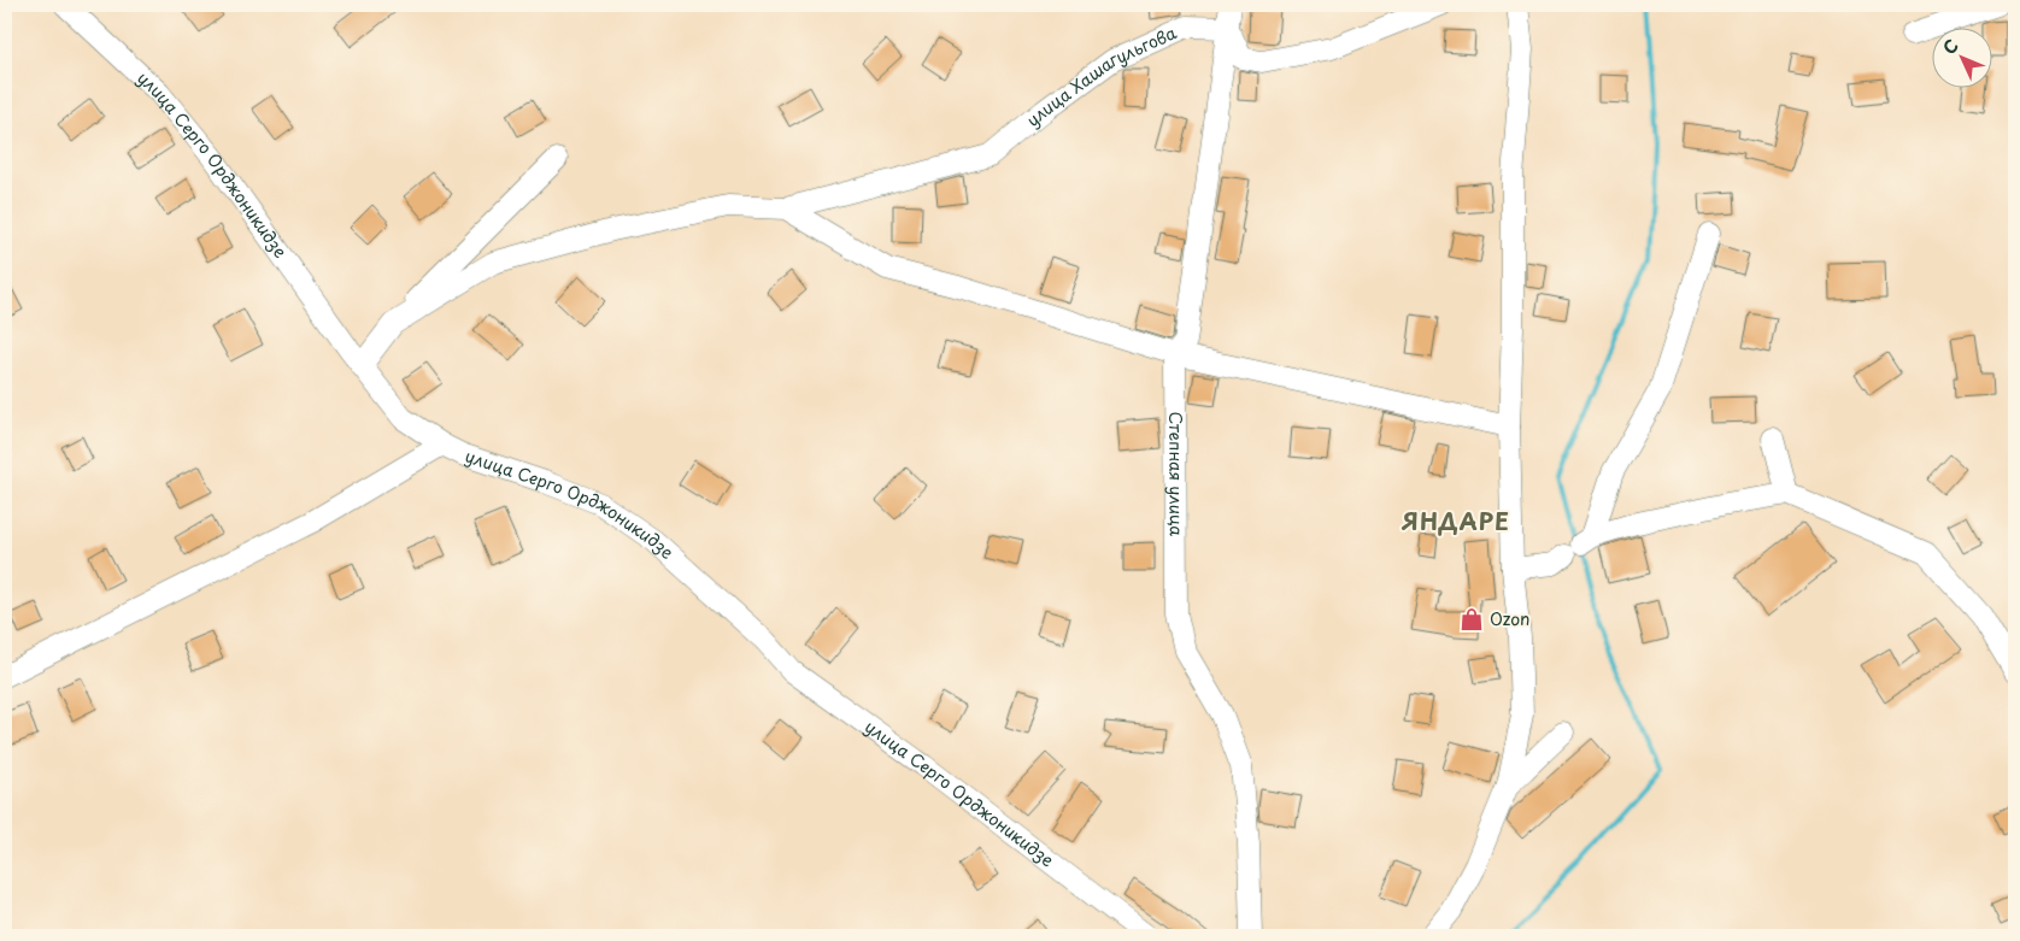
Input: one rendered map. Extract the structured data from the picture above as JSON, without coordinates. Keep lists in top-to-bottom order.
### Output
{
  "streets": {
    "street": ["улица Хашагульгова", "улица Серго Орджоникидзе", "Степная улица"]
  },
  "crossings": [
    ["улица Хашагульгова", "Степная улица"]
  ],
  "districts": ["ЯНДАРЕ"],
  "places": {
    "shop": ["Ozon"]
  },
  "north": "top left"
}
